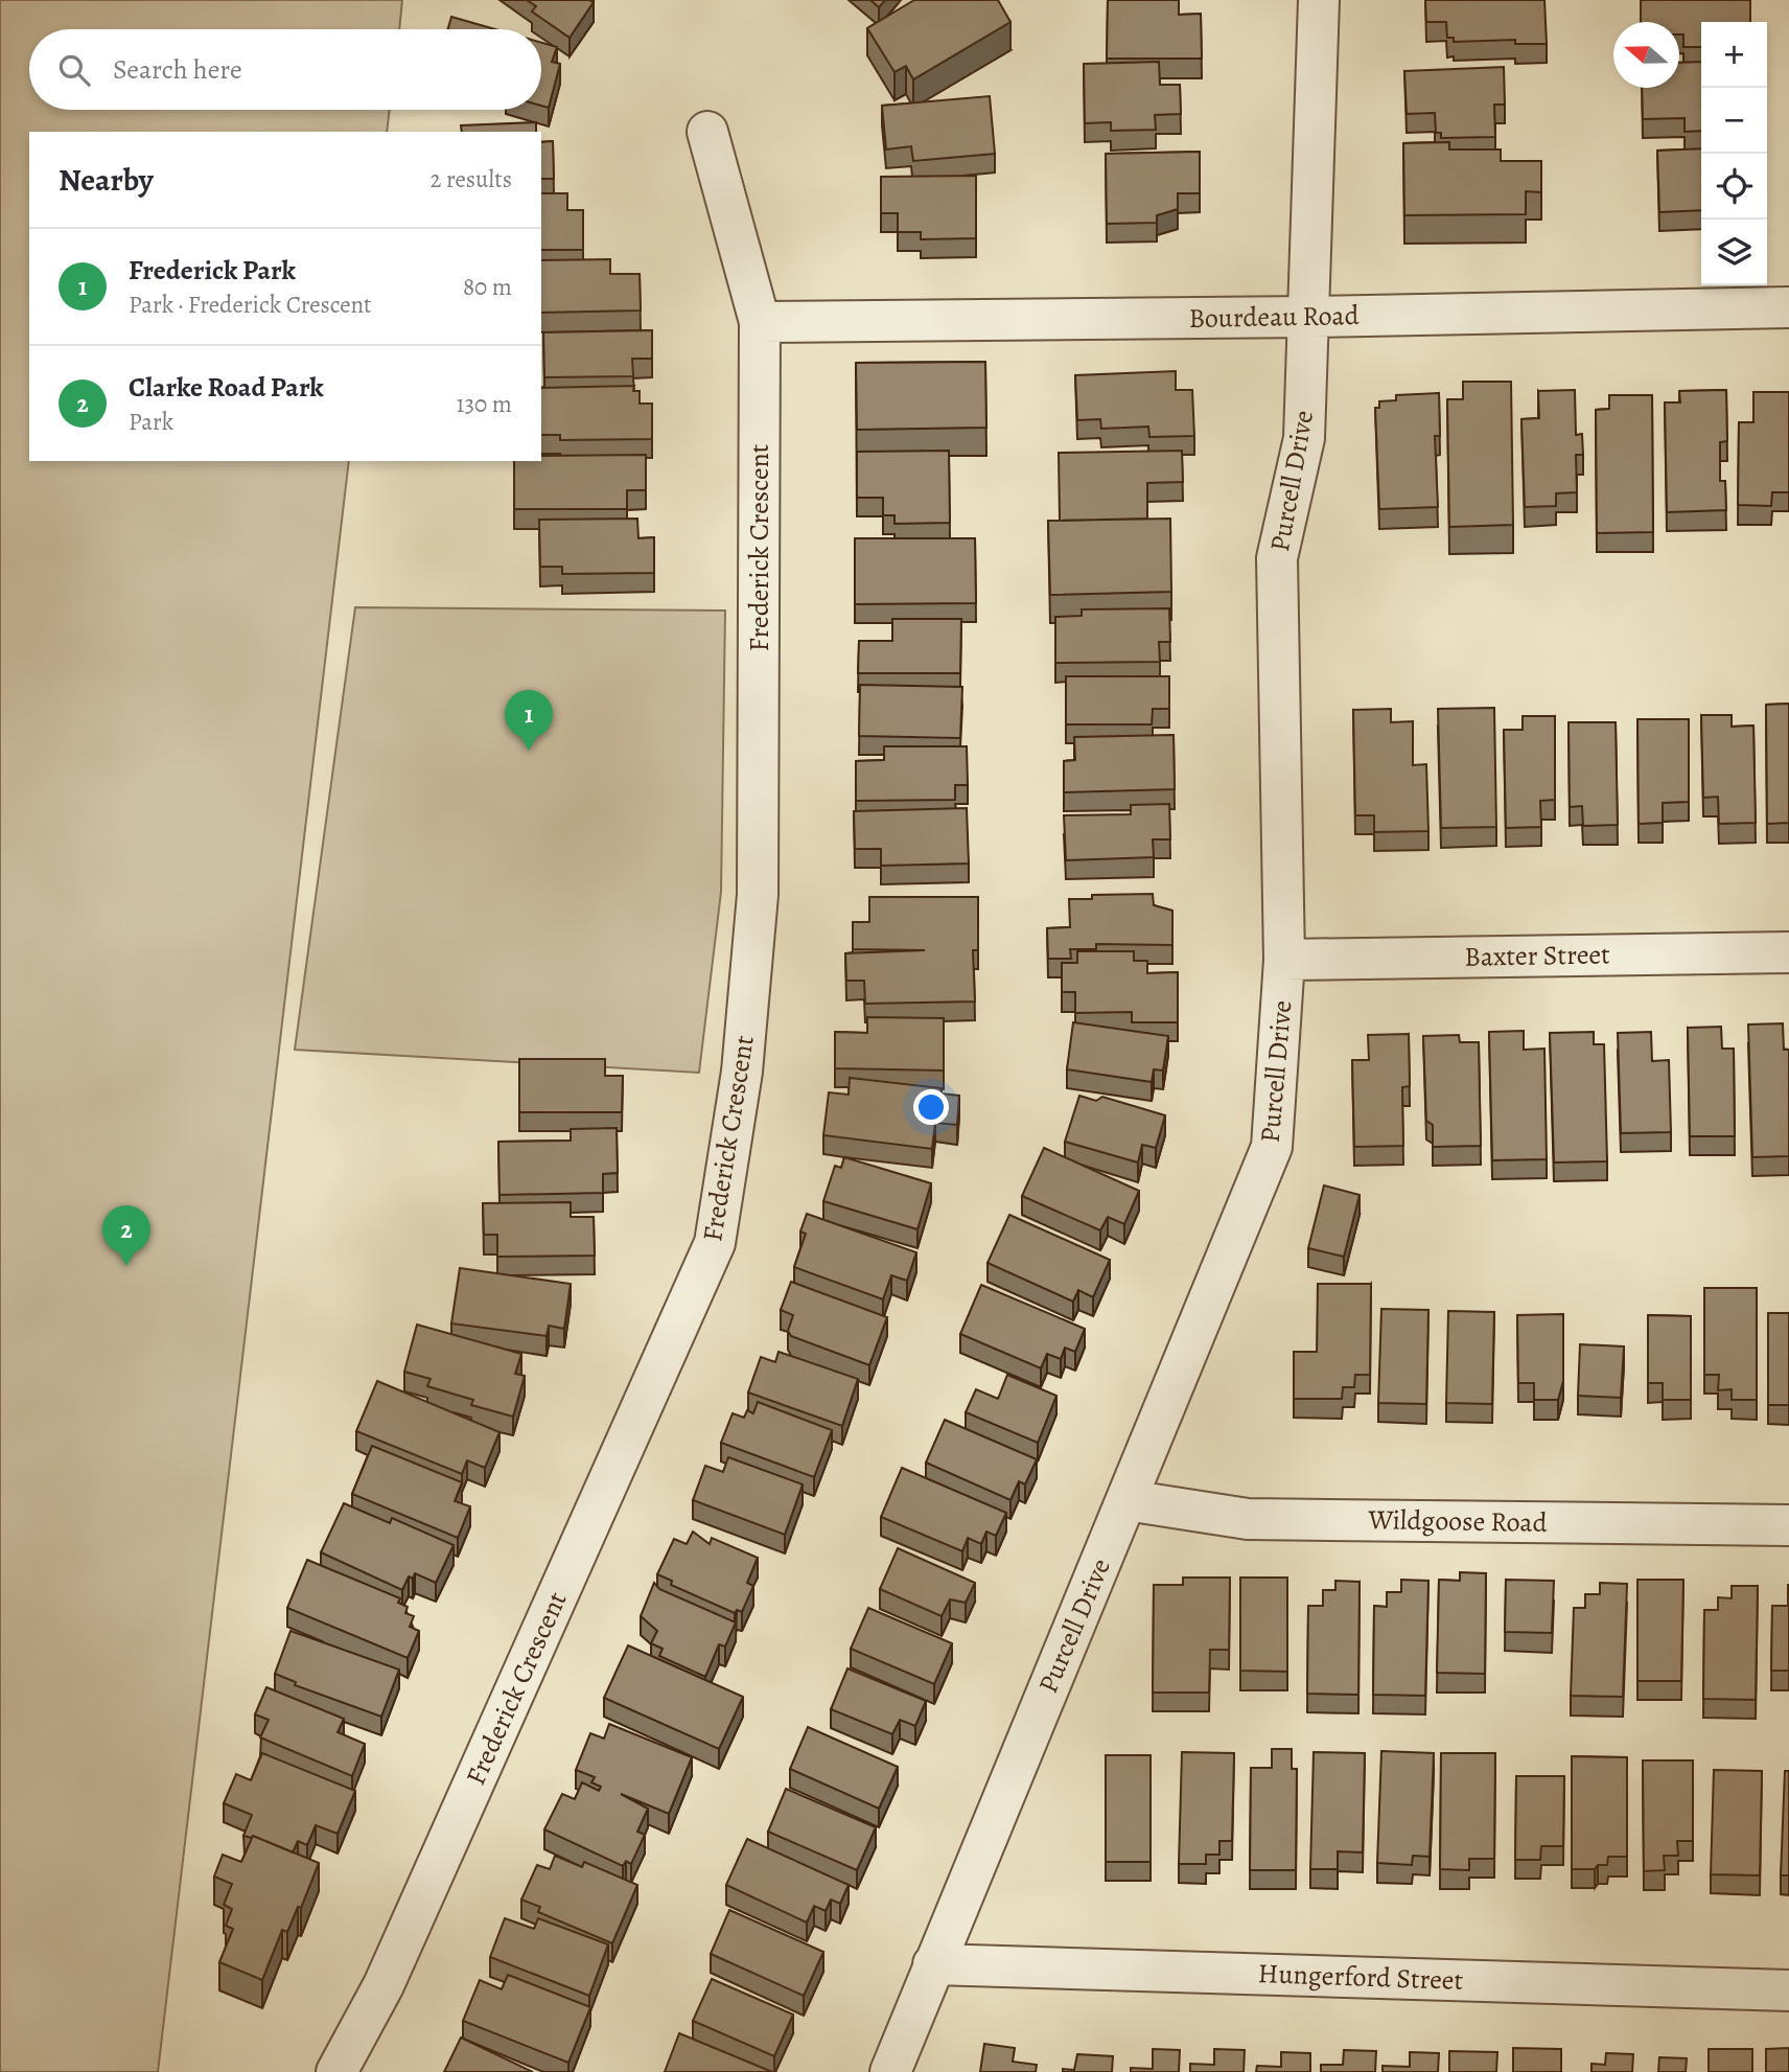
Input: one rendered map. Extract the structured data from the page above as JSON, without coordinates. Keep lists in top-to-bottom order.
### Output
{
  "streets": {
    "street": [
      "Bourdeau Road",
      "Purcell Drive",
      "Frederick Crescent",
      "Baxter Street",
      "Wildgoose Road",
      "Hungerford Street"
    ]
  },
  "crossings": [
    ["Bourdeau Road", "Purcell Drive"],
    ["Bourdeau Road", "Frederick Crescent"],
    ["Purcell Drive", "Baxter Street"],
    ["Purcell Drive", "Wildgoose Road"],
    ["Purcell Drive", "Hungerford Street"]
  ],
  "north": "left",
  "page": {
    "map_buttons": ["+", "−"],
    "search": "Search here",
    "heading": ["Nearby", "2 results"],
    "list": [
      {
        "mark": "1",
        "name": "Frederick Park",
        "note": "Park · Frederick Crescent",
        "value": "80 m"
      },
      {
        "mark": "2",
        "name": "Clarke Road Park",
        "note": "Park",
        "value": "130 m"
      }
    ],
    "pins": ["1", "2"]
  }
}
